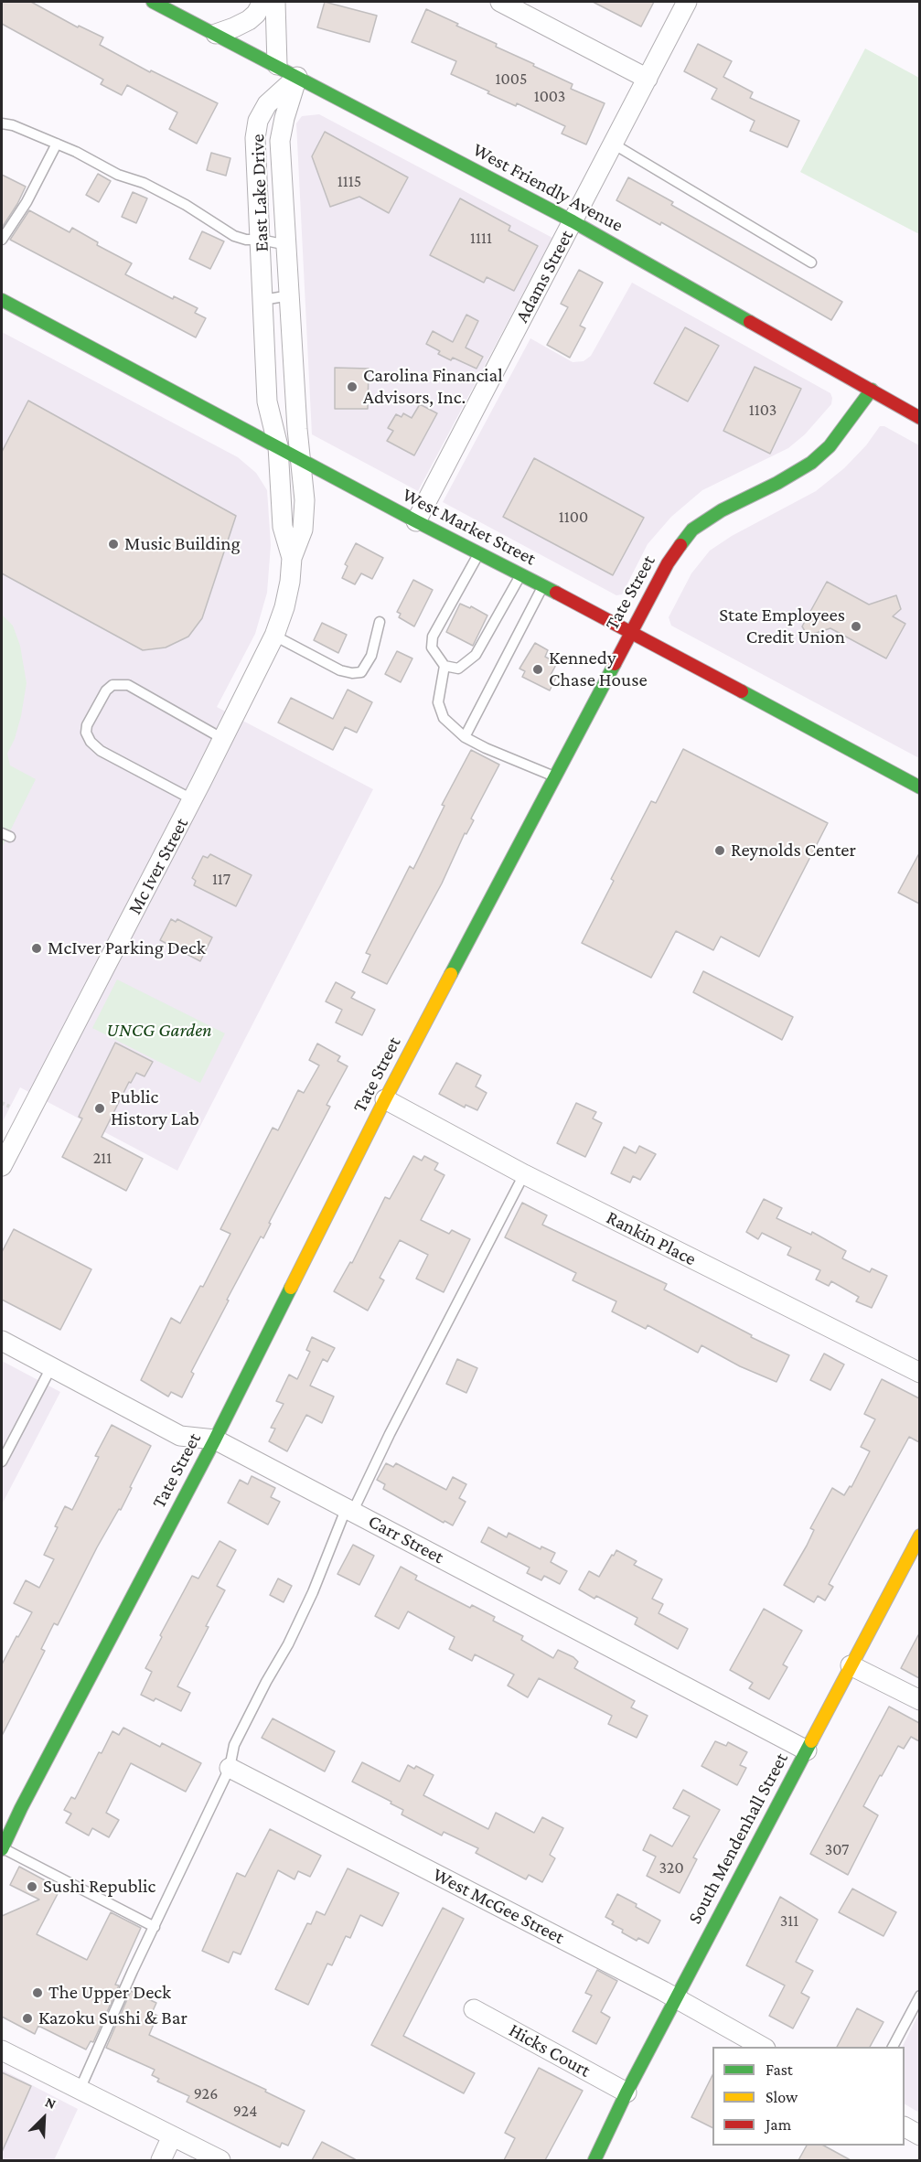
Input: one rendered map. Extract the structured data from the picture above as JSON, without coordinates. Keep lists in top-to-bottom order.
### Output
{
  "streets": {
    "street": [
      "West Friendly Avenue",
      "East Lake Drive",
      "Adams Street",
      "West Market Street",
      "Tate Street",
      "Mc Iver Street",
      "Rankin Place",
      "Carr Street",
      "South Mendenhall Street",
      "West McGee Street",
      "Hicks Court"
    ]
  },
  "crossings": [
    ["West Friendly Avenue", "East Lake Drive"],
    ["West Friendly Avenue", "Adams Street"],
    ["West Friendly Avenue", "Tate Street"],
    ["East Lake Drive", "West Market Street"],
    ["East Lake Drive", "Mc Iver Street"],
    ["Adams Street", "West Market Street"],
    ["West Market Street", "Tate Street"],
    ["West Market Street", "Mc Iver Street"],
    ["Tate Street", "Rankin Place"],
    ["Tate Street", "Carr Street"],
    ["Carr Street", "South Mendenhall Street"],
    ["South Mendenhall Street", "West McGee Street"],
    ["South Mendenhall Street", "Hicks Court"]
  ],
  "parks": ["UNCG Garden"],
  "places": [
    "Carolina Financial Advisors, Inc.",
    "Music Building",
    "State Employees Credit Union",
    "Kennedy Chase House",
    "Reynolds Center",
    "McIver Parking Deck",
    "Public History Lab",
    "Sushi Republic",
    "The Upper Deck",
    "Kazoku Sushi & Bar"
  ],
  "house_numbers": [
    "1005",
    "1003",
    "1115",
    "1111",
    "1103",
    "1100",
    "117",
    "211",
    "307",
    "320",
    "311",
    "926",
    "924"
  ],
  "legend": ["Fast", "Slow", "Jam"],
  "north": "top right"
}
